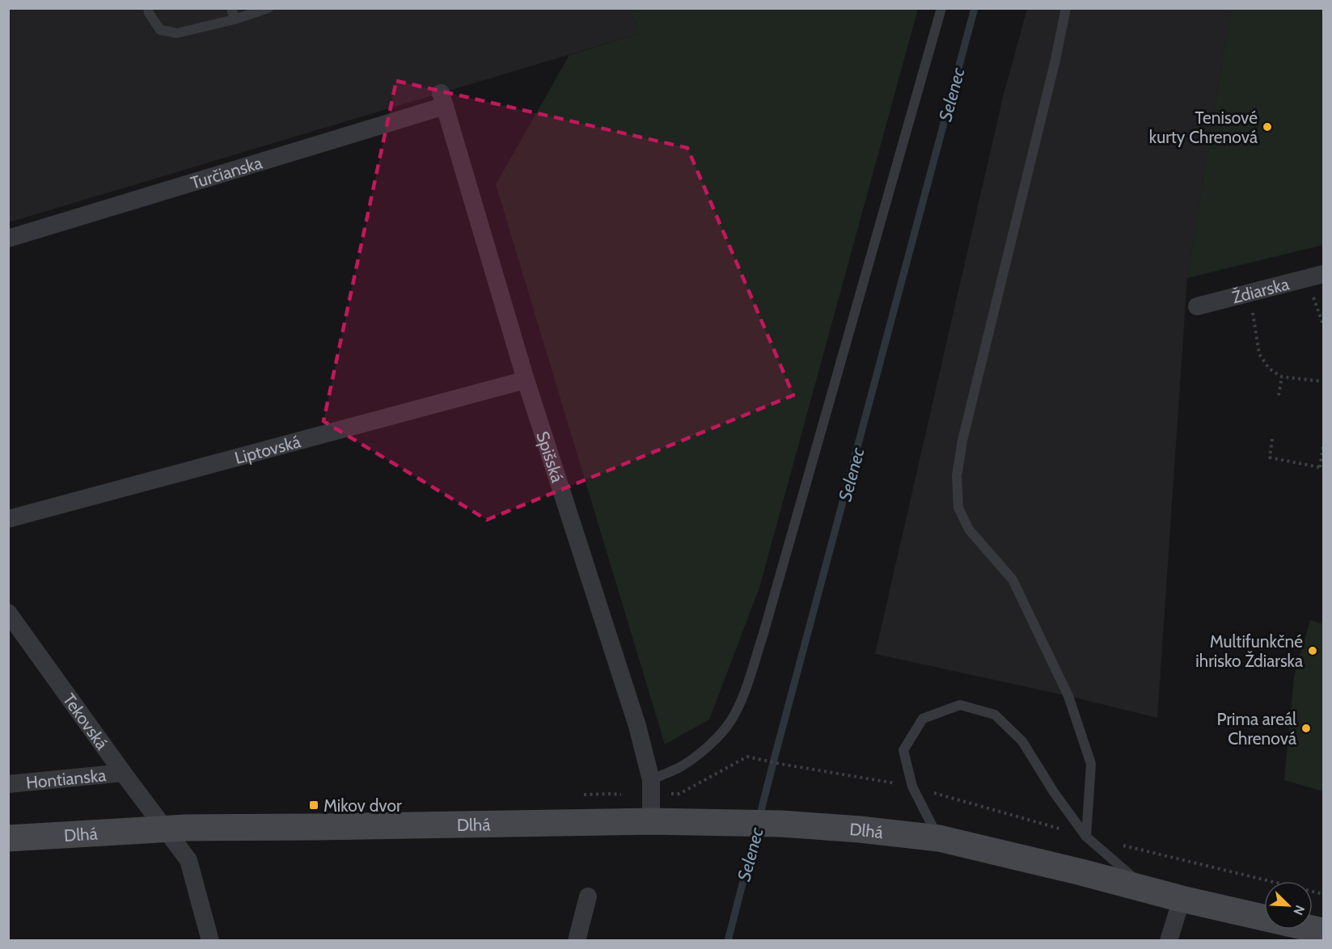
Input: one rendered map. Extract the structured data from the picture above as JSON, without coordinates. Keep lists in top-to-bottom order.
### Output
{
  "streets": {
    "street": [
      "Turčianska",
      "Ždiarska",
      "Liptovská",
      "Spišská",
      "Tekovská",
      "Hontianska",
      "Dlhá"
    ]
  },
  "crossings": [
    ["Turčianska", "Spišská"],
    ["Liptovská", "Spišská"],
    ["Spišská", "Dlhá"],
    ["Tekovská", "Hontianska"],
    ["Tekovská", "Dlhá"]
  ],
  "water": ["Selenec"],
  "places": {
    "other": ["Tenisové kurty Chrenová", "Multifunkčné ihrisko Ždiarska", "Prima areál Chrenová"],
    "transit": ["Mikov dvor"]
  },
  "north": "bottom right"
}
